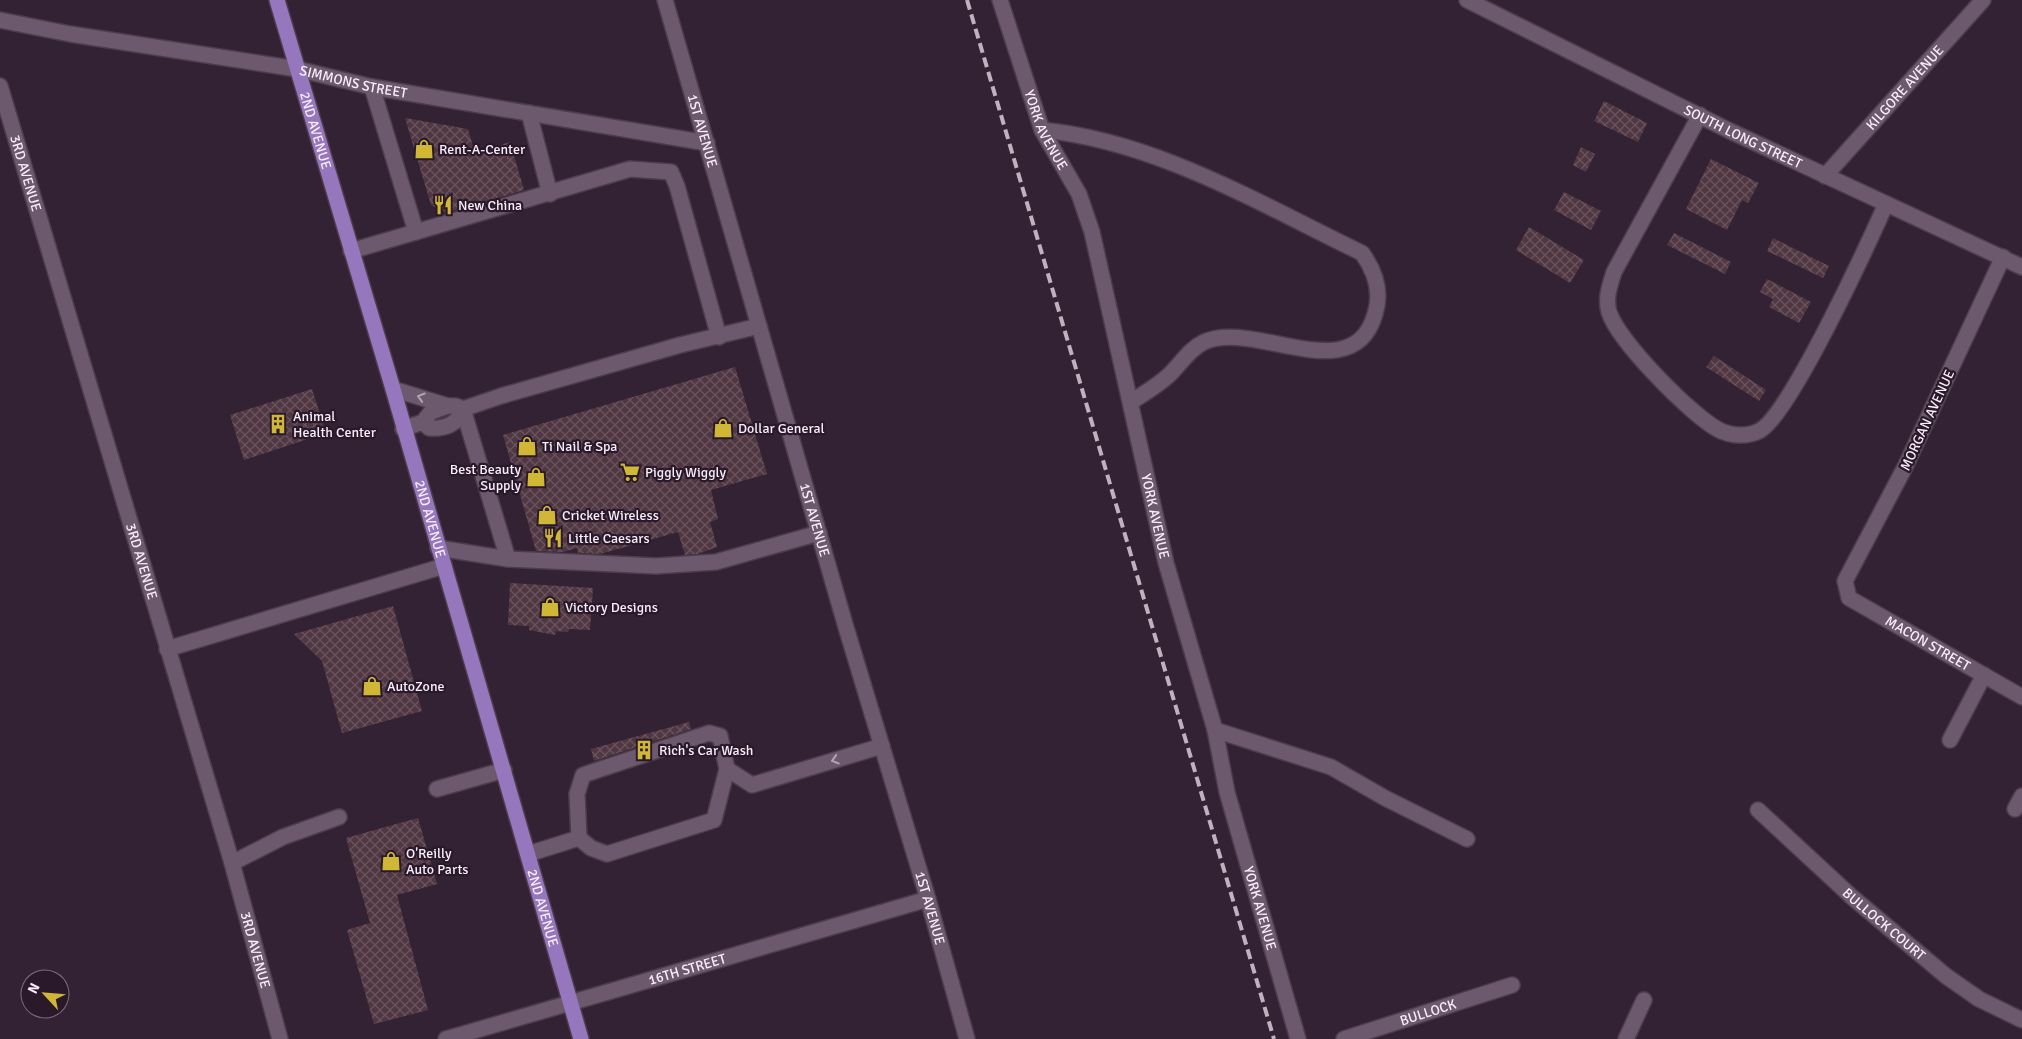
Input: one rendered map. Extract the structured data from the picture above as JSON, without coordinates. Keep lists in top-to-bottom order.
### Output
{
  "streets": {
    "main road": ["2ND AVENUE"],
    "street": [
      "SIMMONS STREET",
      "KILGORE AVENUE",
      "YORK AVENUE",
      "1ST AVENUE",
      "SOUTH LONG STREET",
      "3RD AVENUE",
      "MORGAN AVENUE",
      "MACON STREET",
      "BULLOCK COURT",
      "16TH STREET",
      "BULLOCK"
    ]
  },
  "crossings": [
    ["SIMMONS STREET", "2ND AVENUE"],
    ["SIMMONS STREET", "1ST AVENUE"],
    ["KILGORE AVENUE", "SOUTH LONG STREET"],
    ["2ND AVENUE", "16TH STREET"],
    ["1ST AVENUE", "16TH STREET"],
    ["SOUTH LONG STREET", "MORGAN AVENUE"],
    ["MORGAN AVENUE", "MACON STREET"]
  ],
  "places": {
    "shop": [
      "Rent-A-Center",
      "Dollar General",
      "Ti Nail & Spa",
      "Best Beauty Supply",
      "Cricket Wireless",
      "Victory Designs",
      "AutoZone",
      "O'Reilly Auto Parts"
    ],
    "restaurant": ["New China", "Little Caesars"],
    "building": ["Animal Health Center", "Rich's Car Wash"],
    "supermarket": ["Piggly Wiggly"]
  },
  "north": "top left"
}
